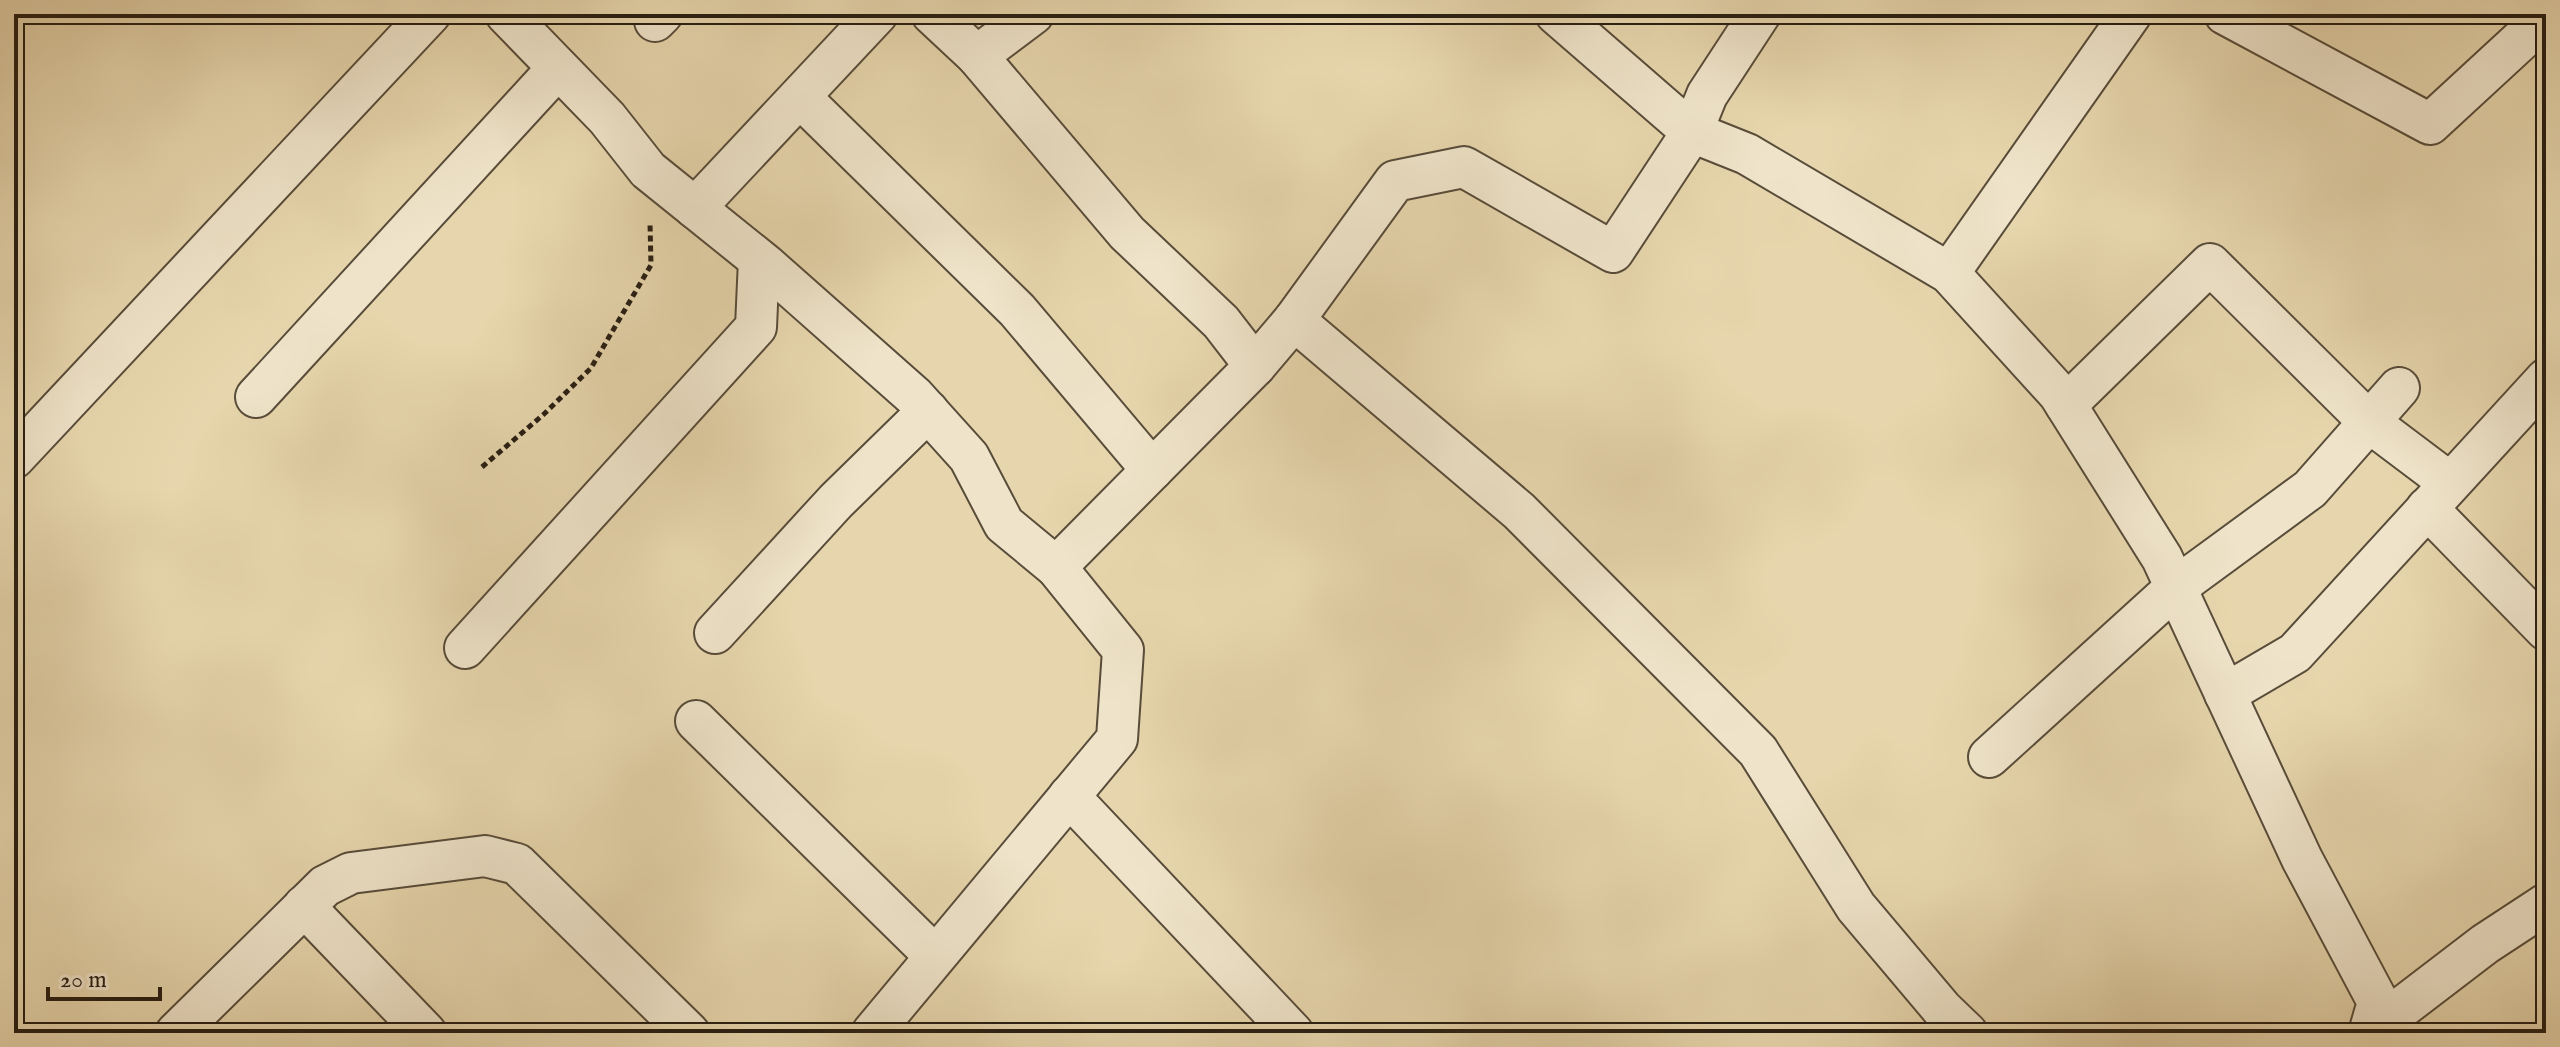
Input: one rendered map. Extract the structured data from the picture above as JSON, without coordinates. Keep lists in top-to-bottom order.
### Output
{
  "scale_bar": "20 m"
}
